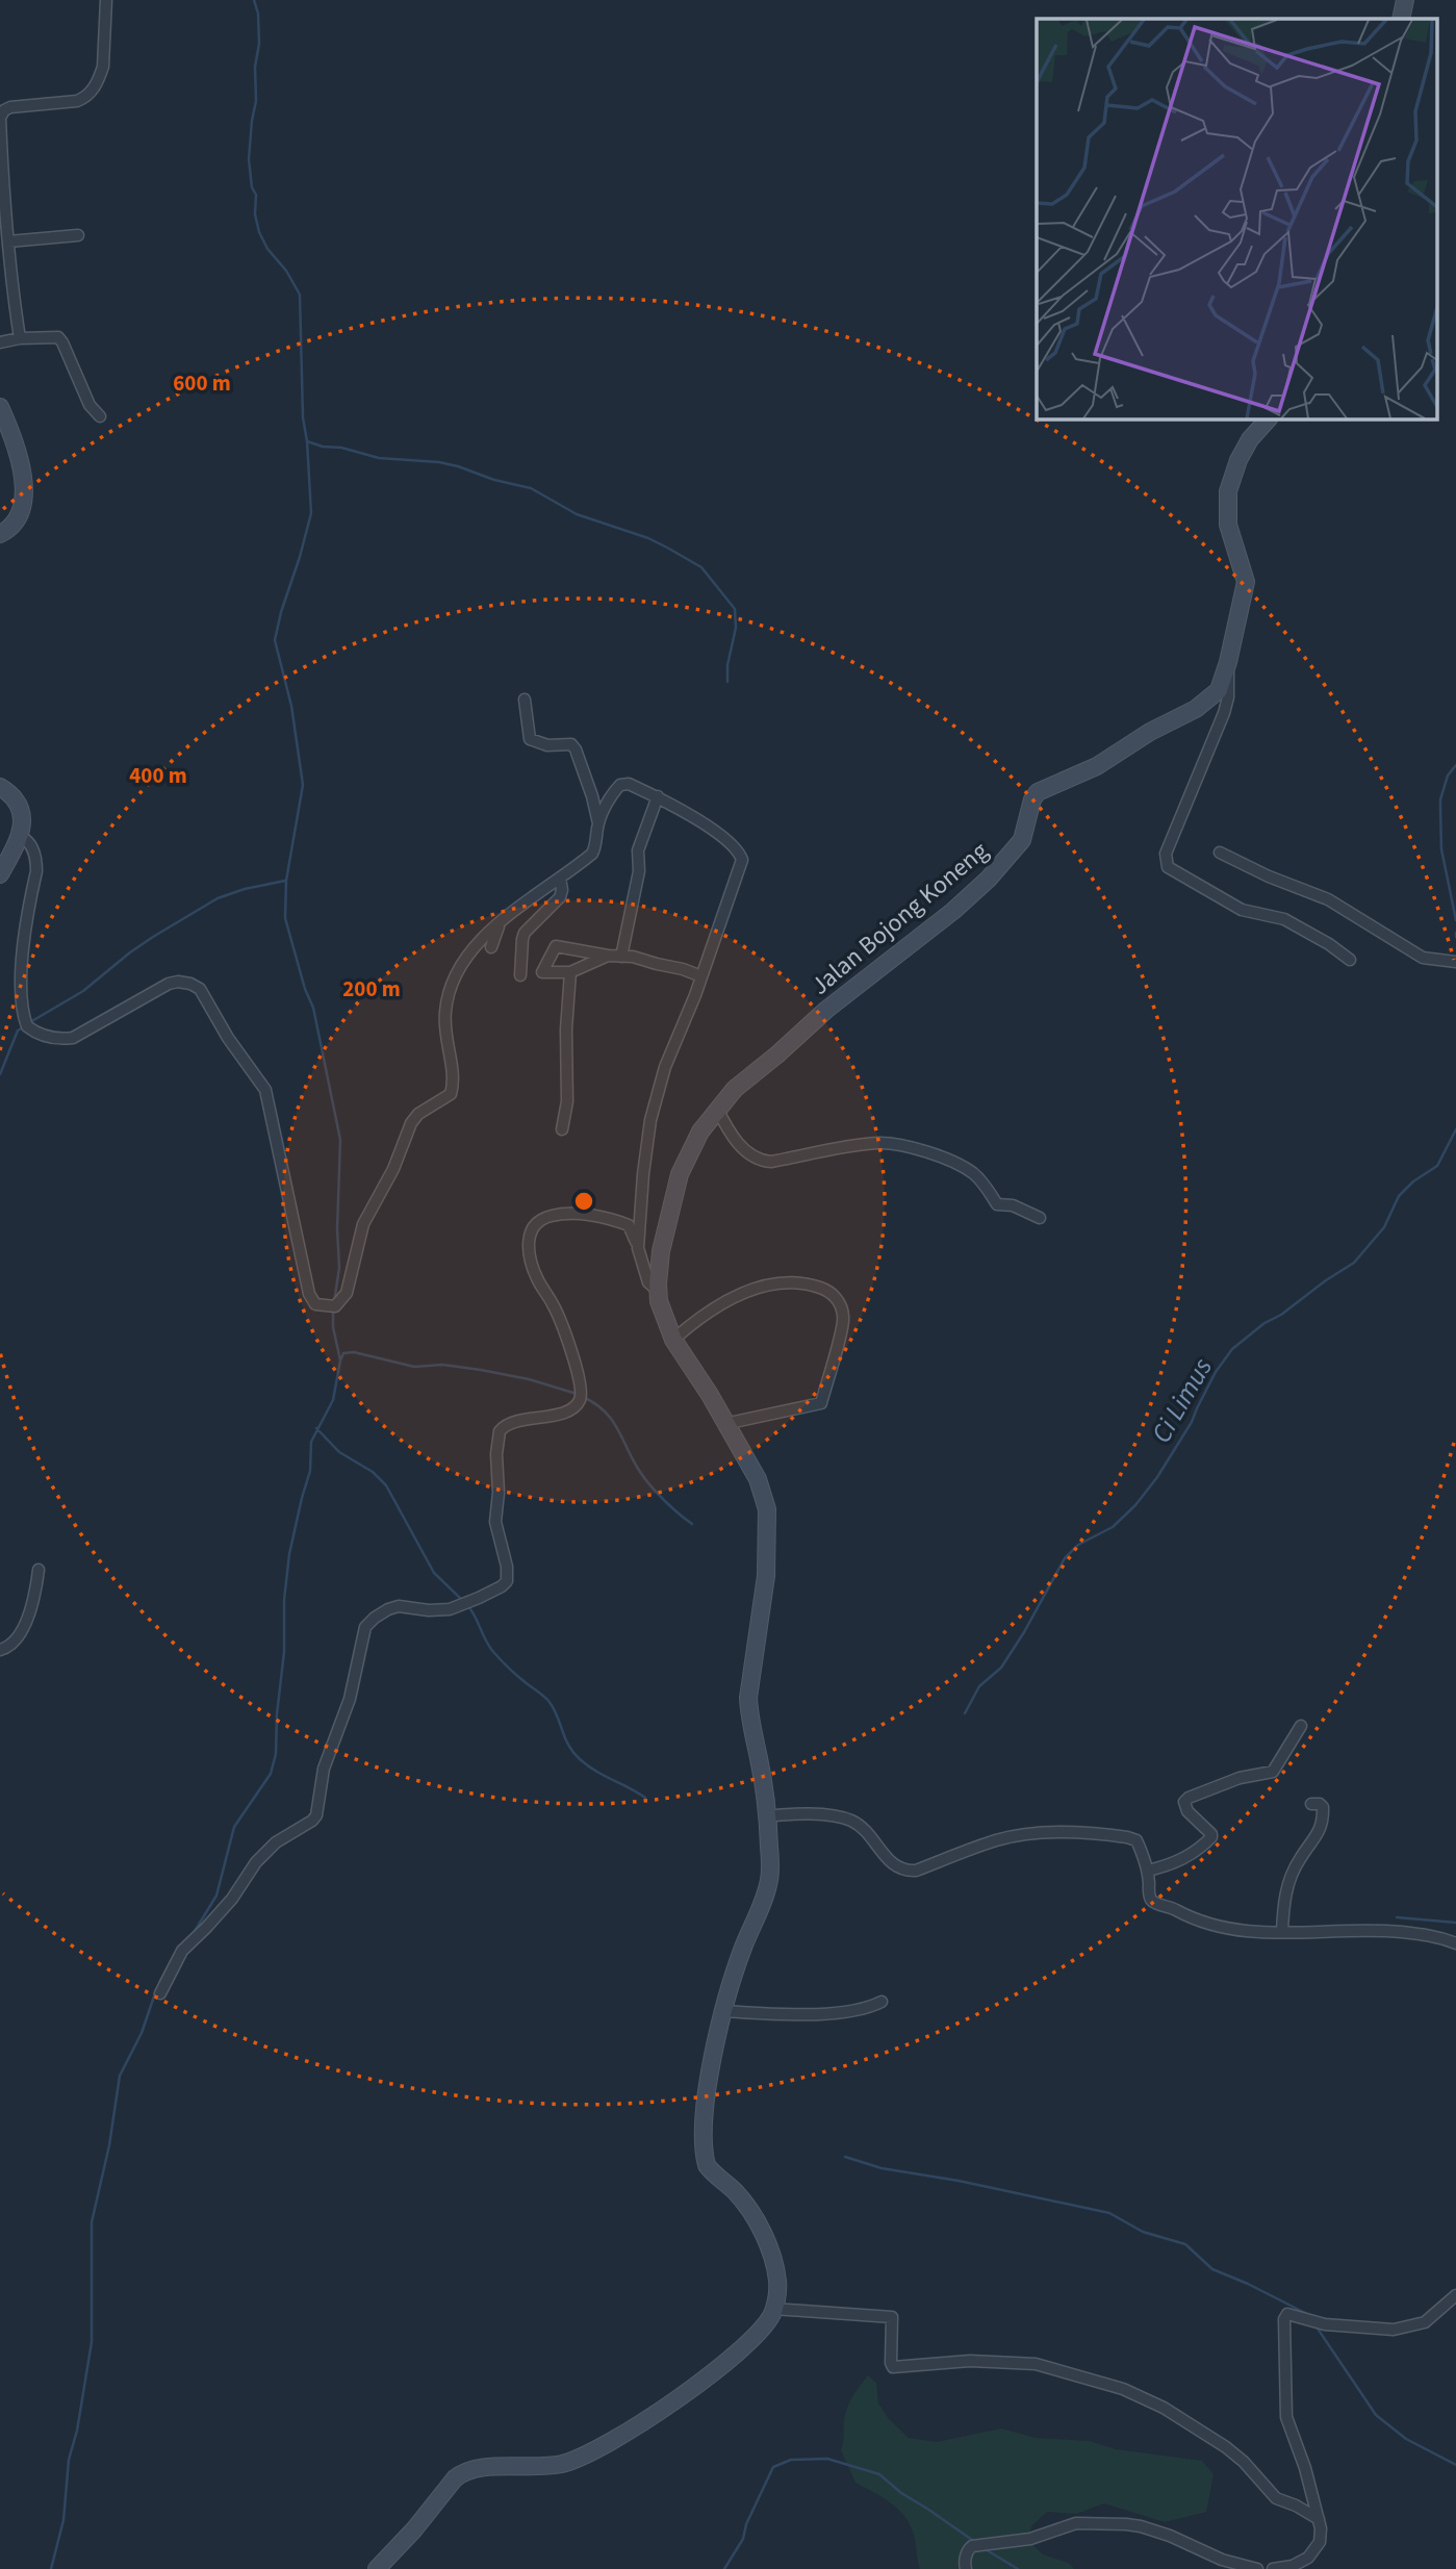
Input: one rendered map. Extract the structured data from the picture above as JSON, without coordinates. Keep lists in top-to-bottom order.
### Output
{
  "streets": {
    "street": ["Jalan Bojong Koneng"]
  },
  "water": ["Ci Limus"],
  "rings": ["600 m", "400 m", "200 m"]
}
